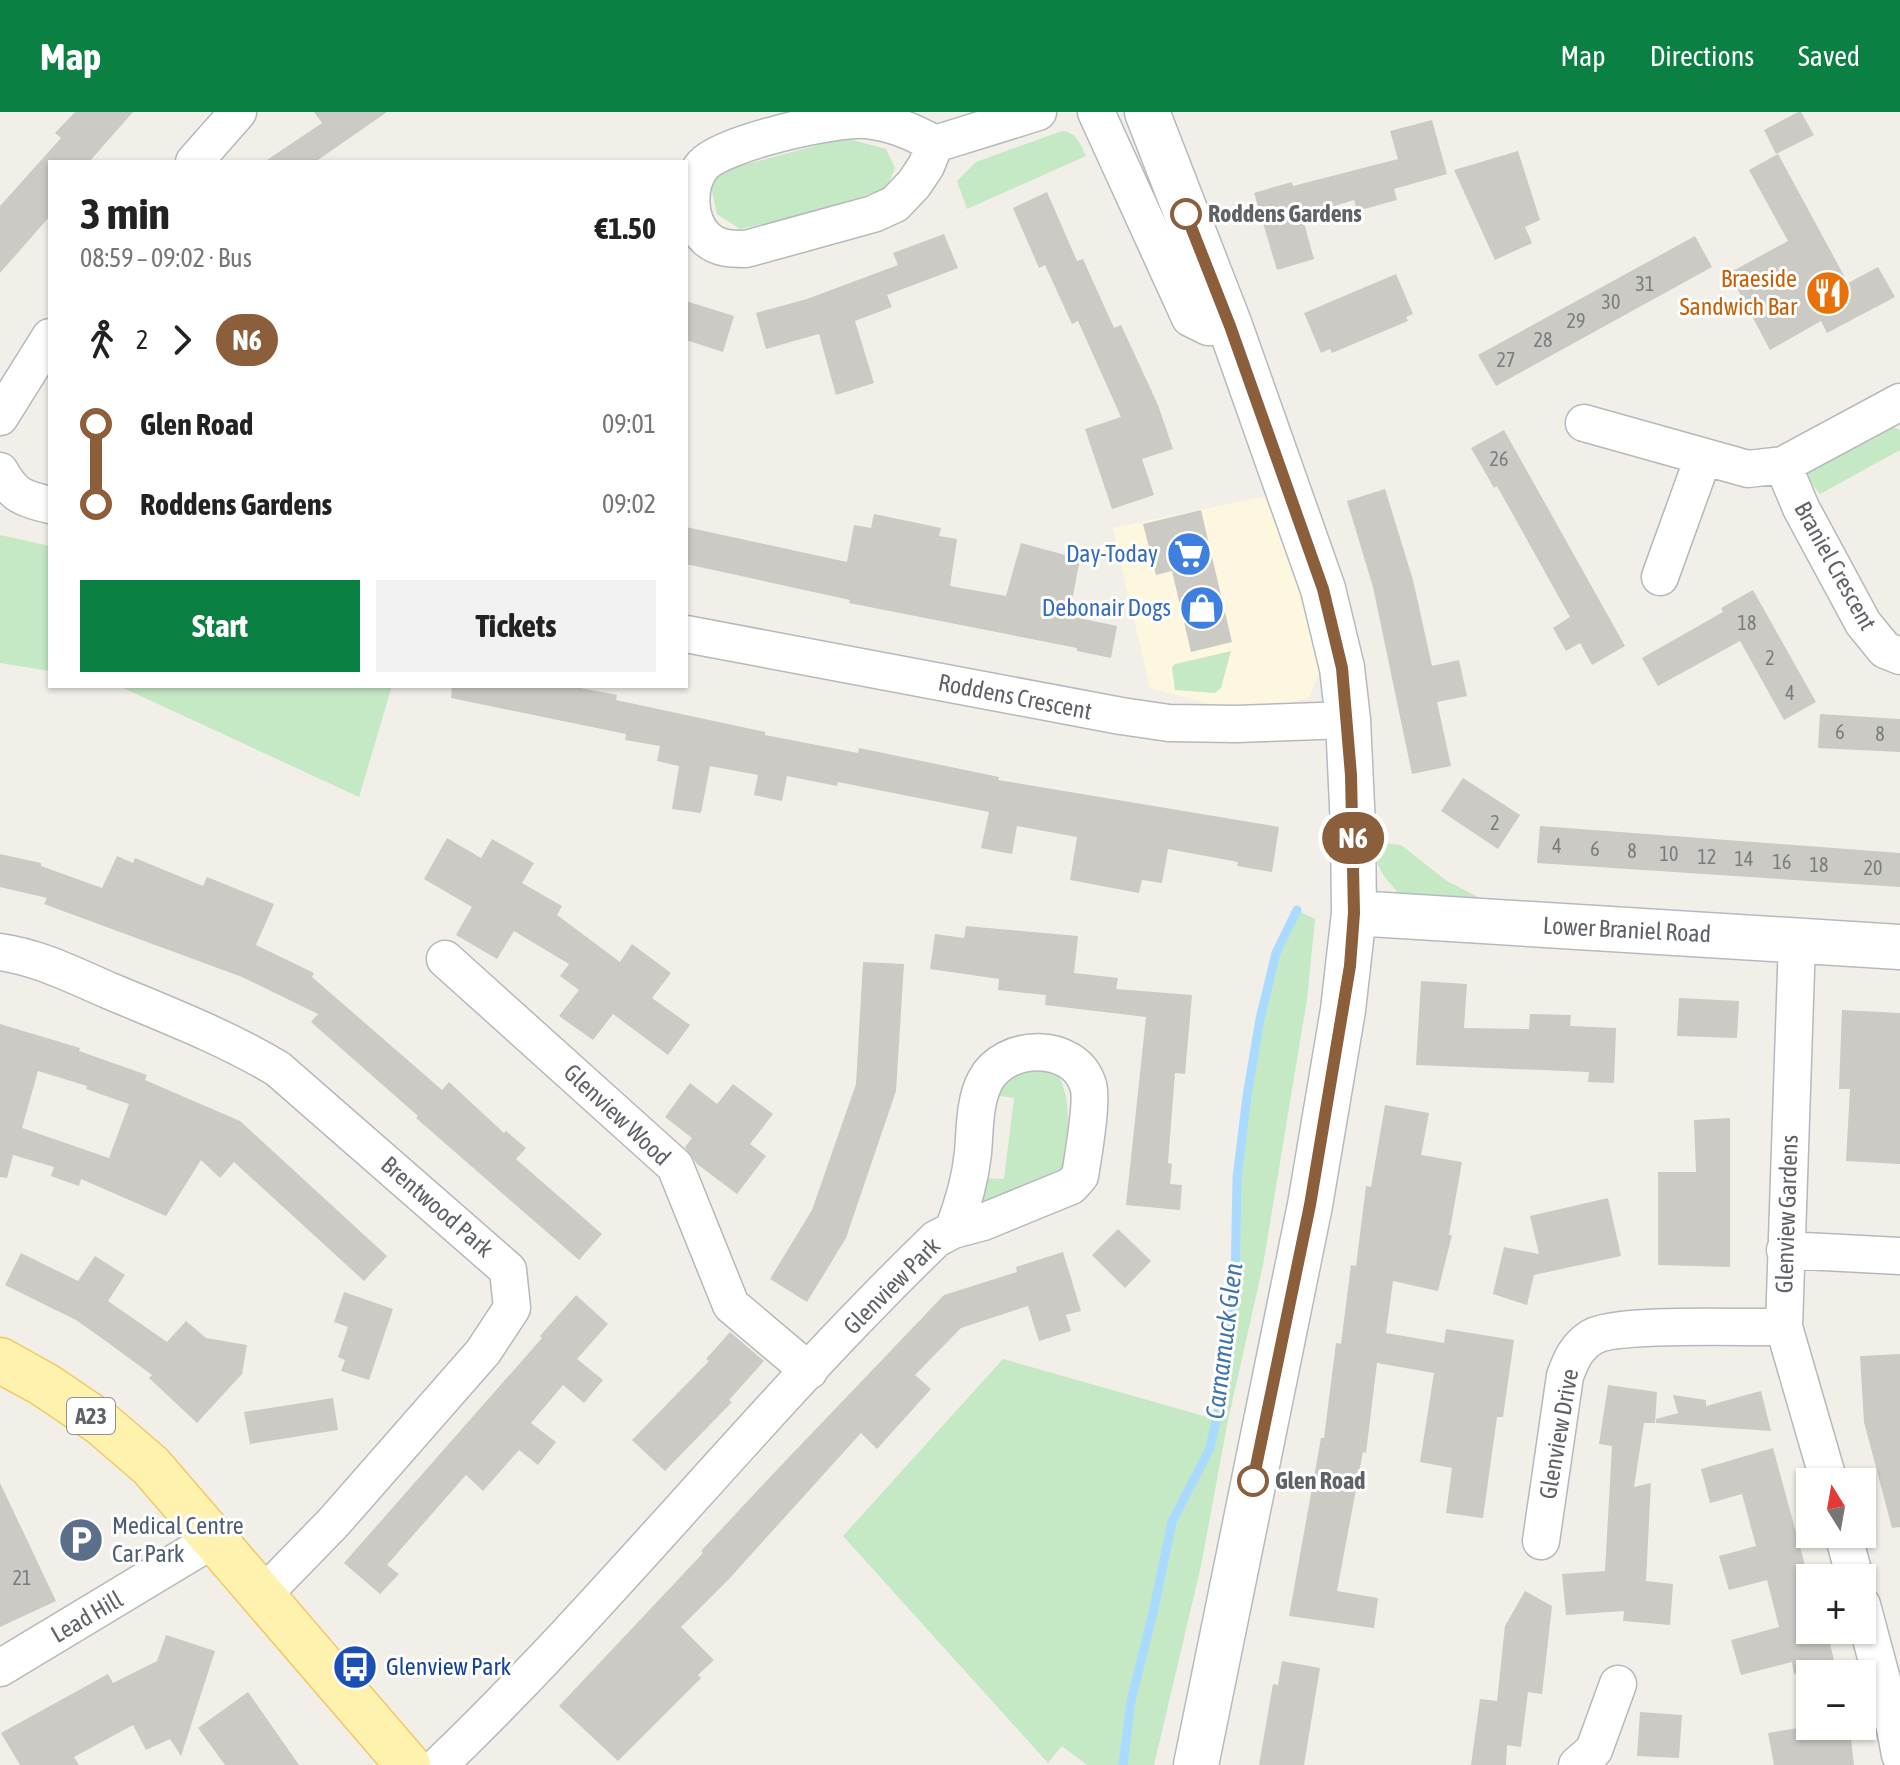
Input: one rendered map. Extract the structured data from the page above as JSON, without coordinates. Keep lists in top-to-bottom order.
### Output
{
  "streets": {
    "main road": ["A23"],
    "street": [
      "Braniel Crescent",
      "Roddens Crescent",
      "Lower Braniel Road",
      "Glenview Wood",
      "Brentwood Park",
      "Glenview Gardens",
      "Glenview Park",
      "Glenview Drive",
      "Lead Hill"
    ]
  },
  "crossings": [
    ["Lower Braniel Road", "Glenview Gardens"],
    ["Glenview Wood", "Glenview Park"],
    ["Brentwood Park", "A23"],
    ["Glenview Gardens", "Glenview Drive"],
    ["A23", "Lead Hill"]
  ],
  "water": ["Carnamuck Glen"],
  "places": {
    "other": ["Roddens Gardens", "Glen Road"],
    "restaurant": ["Braeside Sandwich Bar"],
    "supermarket": ["Day-Today"],
    "shop": ["Debonair Dogs"],
    "parking": ["Medical Centre Car Park"],
    "bus stop": ["Glenview Park"]
  },
  "lines": ["bus line N6"],
  "house_numbers": [
    "31",
    "30",
    "29",
    "28",
    "27",
    "26",
    "18",
    "2",
    "4",
    "6",
    "8",
    "2",
    "4",
    "6",
    "8",
    "10",
    "12",
    "14",
    "16",
    "18",
    "20",
    "21"
  ],
  "north": "top",
  "page": {
    "header": "Map",
    "nav": ["Map", "Directions", "Saved"],
    "on_map": "N6",
    "heading": ["3 min", "08:59 – 09:02 · Bus", "€1.50"],
    "legs": ["2", "N6"],
    "list": [
      {
        "name": "Glen Road",
        "value": "09:01"
      },
      {
        "name": "Roddens Gardens",
        "value": "09:02"
      }
    ],
    "buttons": ["Start", "Tickets"],
    "map_buttons": ["+", "−"]
  }
}
